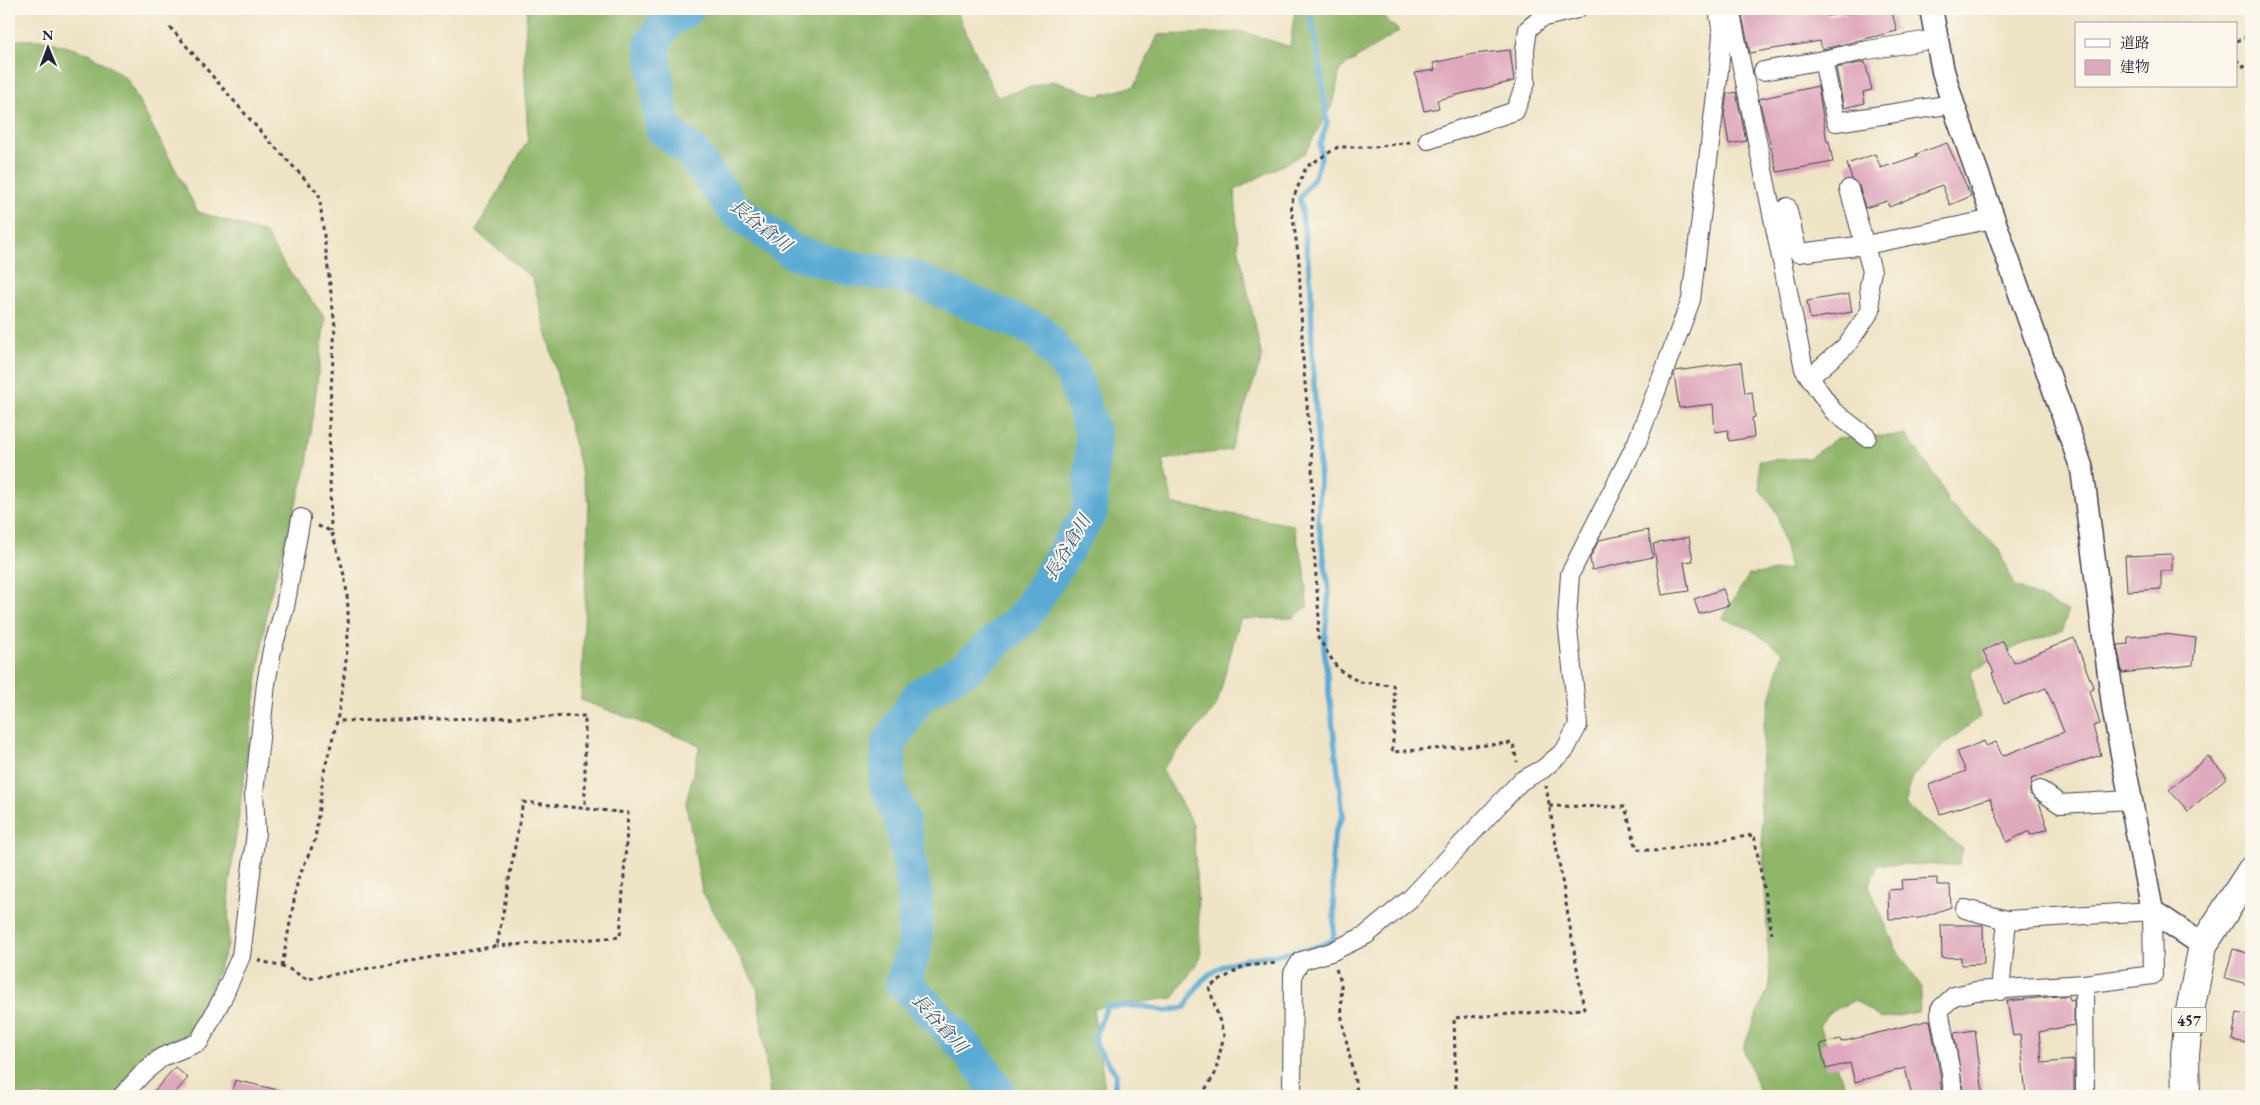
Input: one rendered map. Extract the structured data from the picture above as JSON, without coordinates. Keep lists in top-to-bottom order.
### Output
{
  "streets": {
    "highway": ["457"]
  },
  "water": ["長谷倉川"],
  "legend": ["道路", "建物"],
  "north": "top"
}
